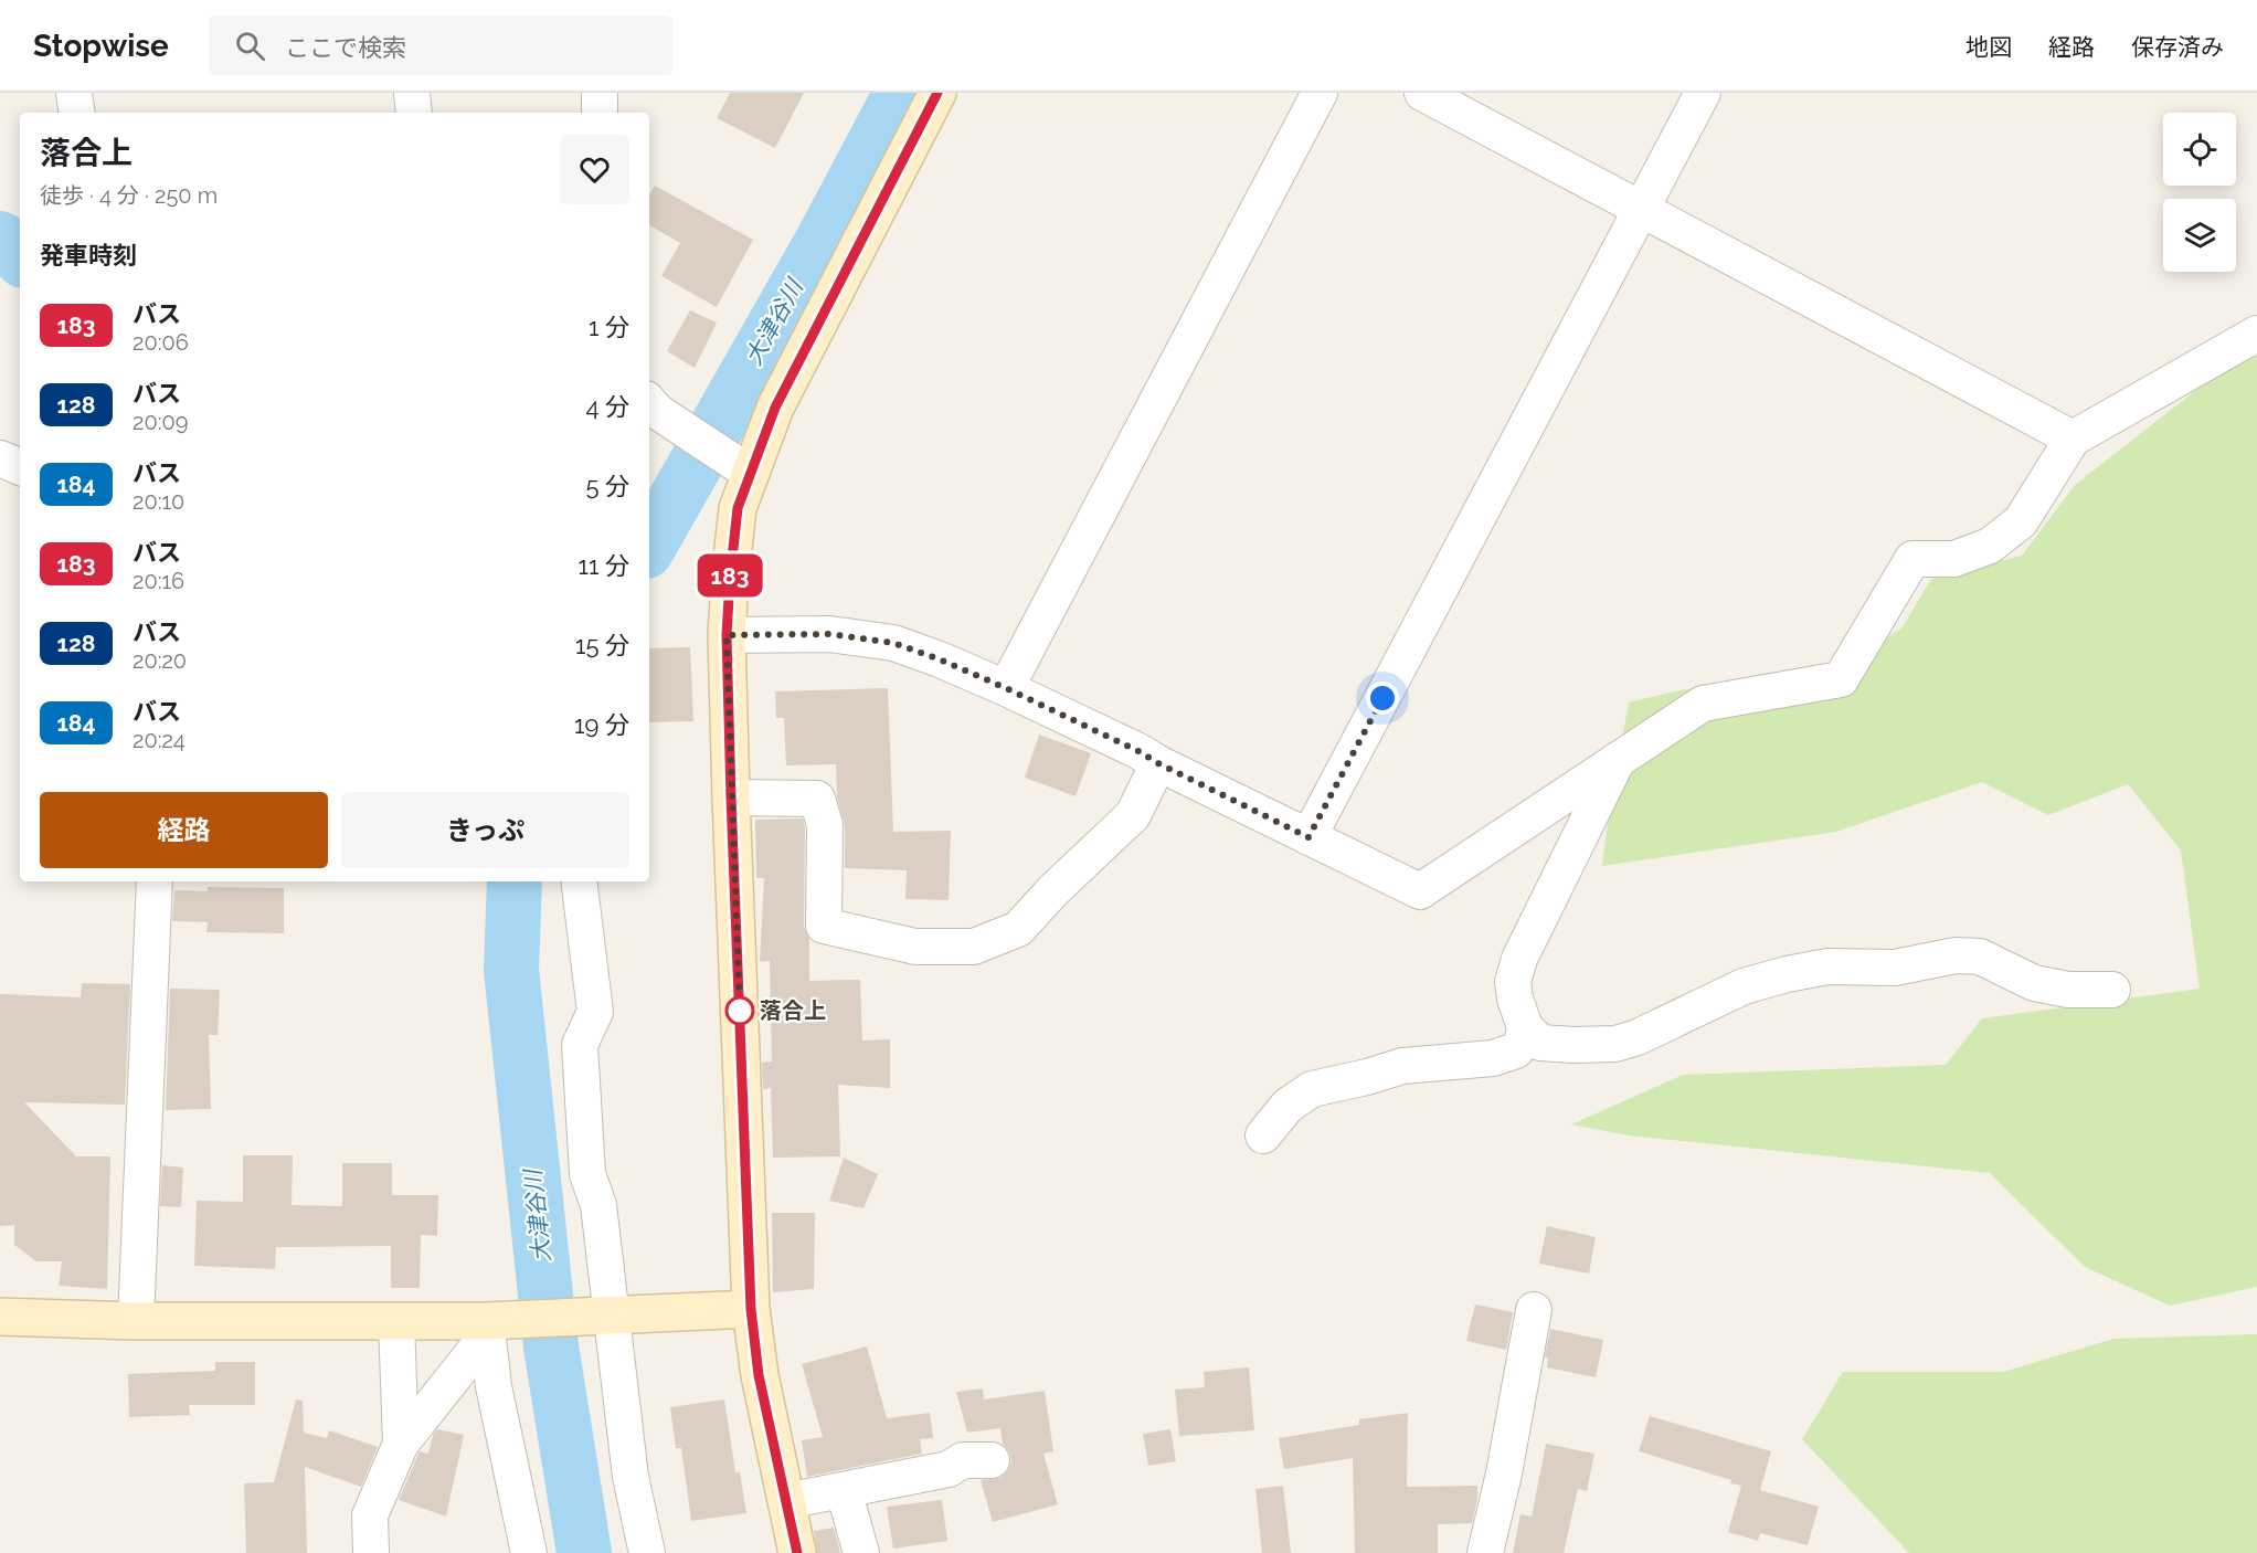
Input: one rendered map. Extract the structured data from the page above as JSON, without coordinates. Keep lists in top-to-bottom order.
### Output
{
  "water": ["大津谷川"],
  "places": ["落合上"],
  "lines": ["bus line 183"],
  "page": {
    "header": "Stopwise",
    "search": "ここで検索",
    "nav": ["地図", "経路", "保存済み"],
    "on_map": "183",
    "heading": [
      ["落合上", "徒歩 · 4 分 · 250 m"],
      "発車時刻"
    ],
    "list": [
      {
        "mark": "183",
        "name": "バス",
        "note": "20:06",
        "value": "1 分"
      },
      {
        "mark": "128",
        "name": "バス",
        "note": "20:09",
        "value": "4 分"
      },
      {
        "mark": "184",
        "name": "バス",
        "note": "20:10",
        "value": "5 分"
      },
      {
        "mark": "183",
        "name": "バス",
        "note": "20:16",
        "value": "11 分"
      },
      {
        "mark": "128",
        "name": "バス",
        "note": "20:20",
        "value": "15 分"
      },
      {
        "mark": "184",
        "name": "バス",
        "note": "20:24",
        "value": "19 分"
      }
    ],
    "buttons": ["経路", "きっぷ"]
  }
}
